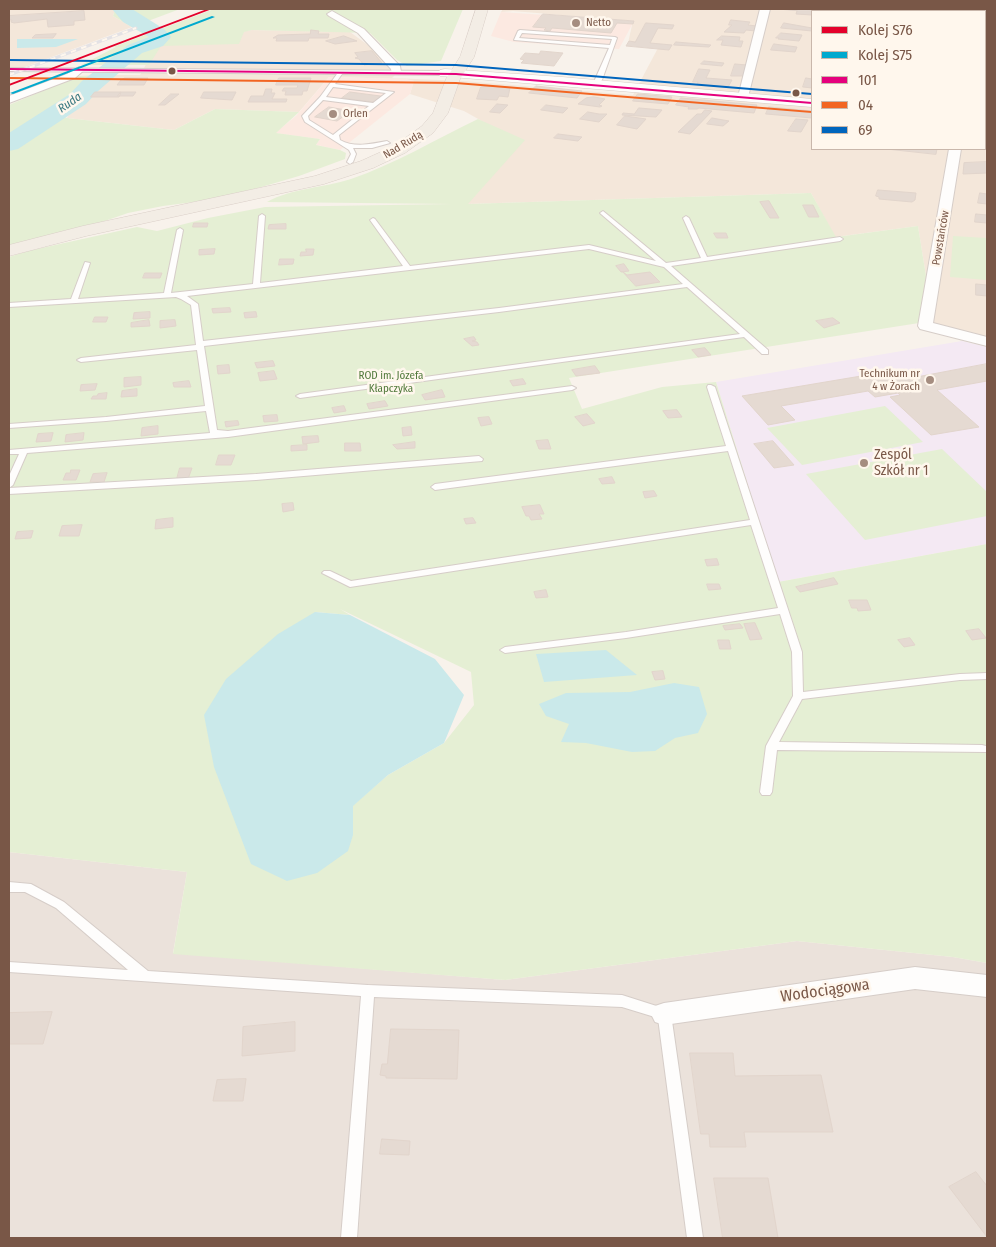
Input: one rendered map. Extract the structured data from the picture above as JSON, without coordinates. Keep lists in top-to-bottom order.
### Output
{
  "streets": {
    "main road": ["Nad Rudą"],
    "street": ["Powstańców", "Wodociągowa"]
  },
  "water": ["Ruda"],
  "parks": ["ROD im. Józefa Kłapczyka"],
  "places": [
    "Netto",
    "Orlen",
    "Technikum nr 4 w Żorach",
    "Zespól Szkół nr 1"
  ],
  "lines": [
    "rail line S76",
    "rail line S75",
    "transit line 69",
    "transit line 101",
    "transit line 04"
  ],
  "legend": [
    "Kolej S76",
    "Kolej S75",
    "101",
    "04",
    "69"
  ]
}
